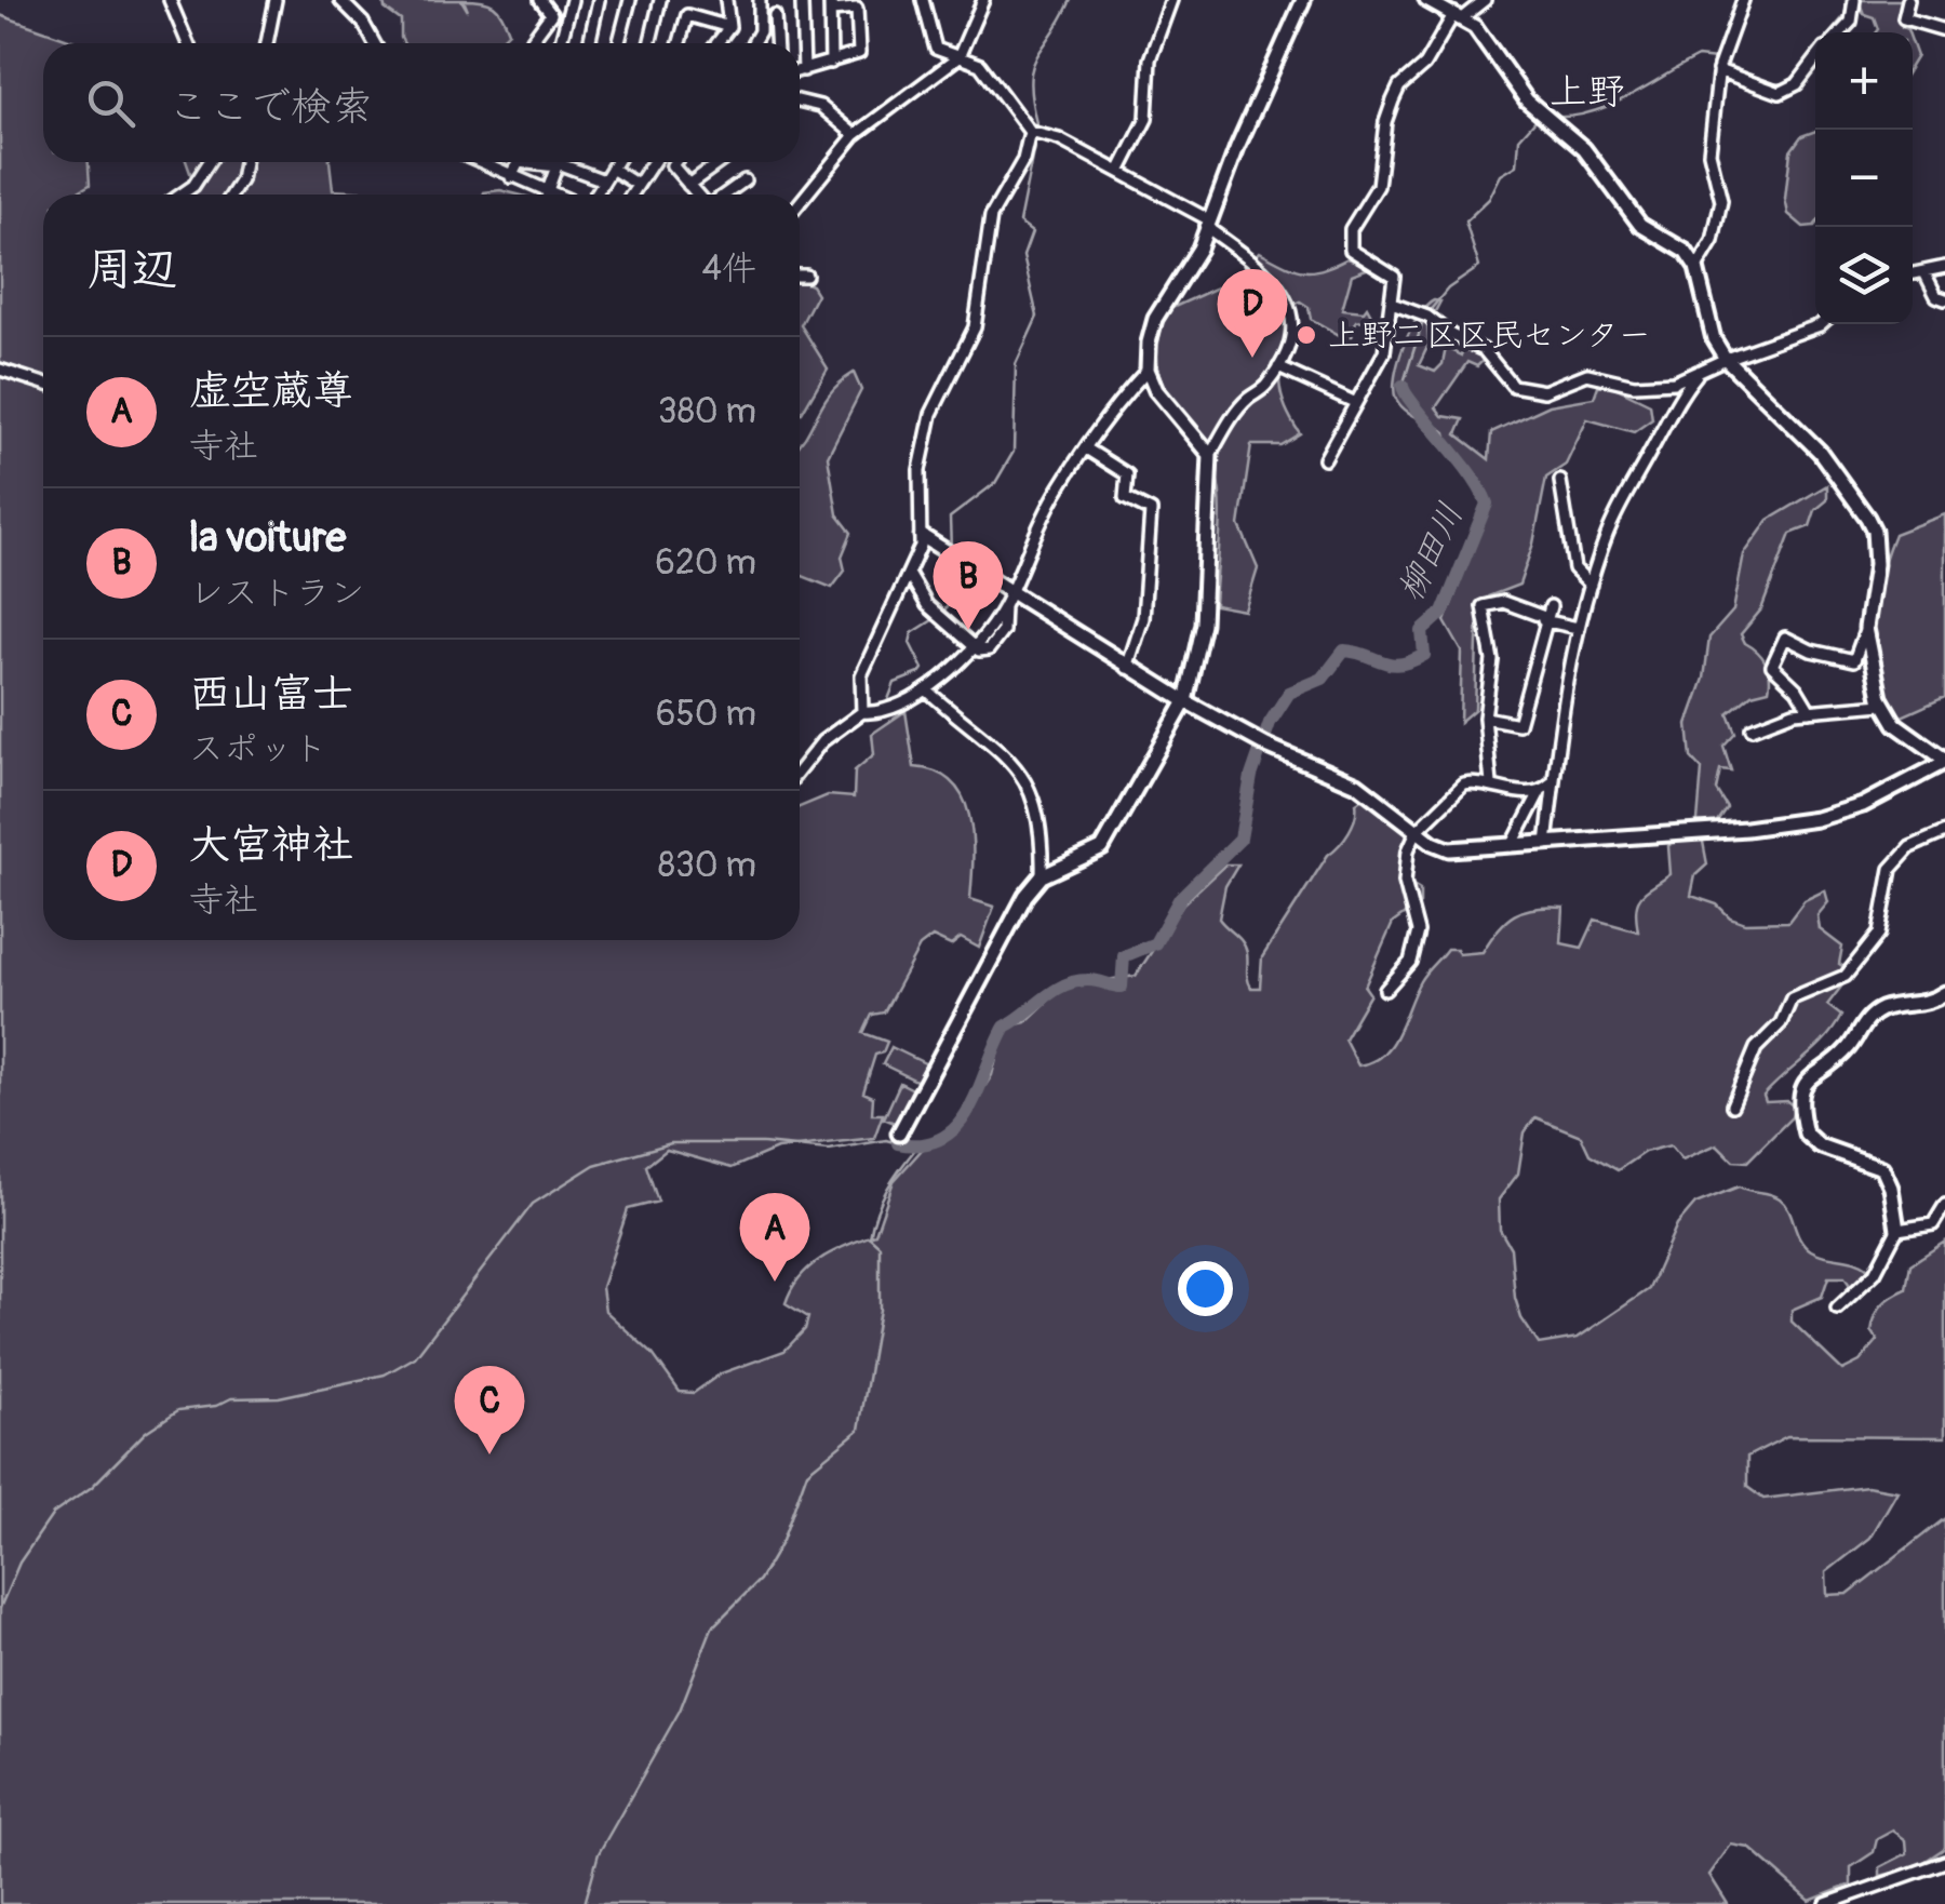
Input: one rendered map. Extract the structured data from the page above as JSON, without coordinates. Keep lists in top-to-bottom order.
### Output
{
  "districts": ["上野"],
  "water": ["柳田川"],
  "places": ["上野二区区民センター"],
  "page": {
    "map_buttons": ["+", "−"],
    "search": "ここで検索",
    "heading": ["周辺", "4件"],
    "pins": [
      "D",
      "B",
      "A",
      "C"
    ],
    "list": [
      {
        "mark": "A",
        "name": "虚空蔵尊",
        "note": "寺社",
        "value": "380 m"
      },
      {
        "mark": "B",
        "name": "la voiture",
        "note": "レストラン",
        "value": "620 m"
      },
      {
        "mark": "C",
        "name": "西山富士",
        "note": "スポット",
        "value": "650 m"
      },
      {
        "mark": "D",
        "name": "大宮神社",
        "note": "寺社",
        "value": "830 m"
      }
    ]
  }
}
